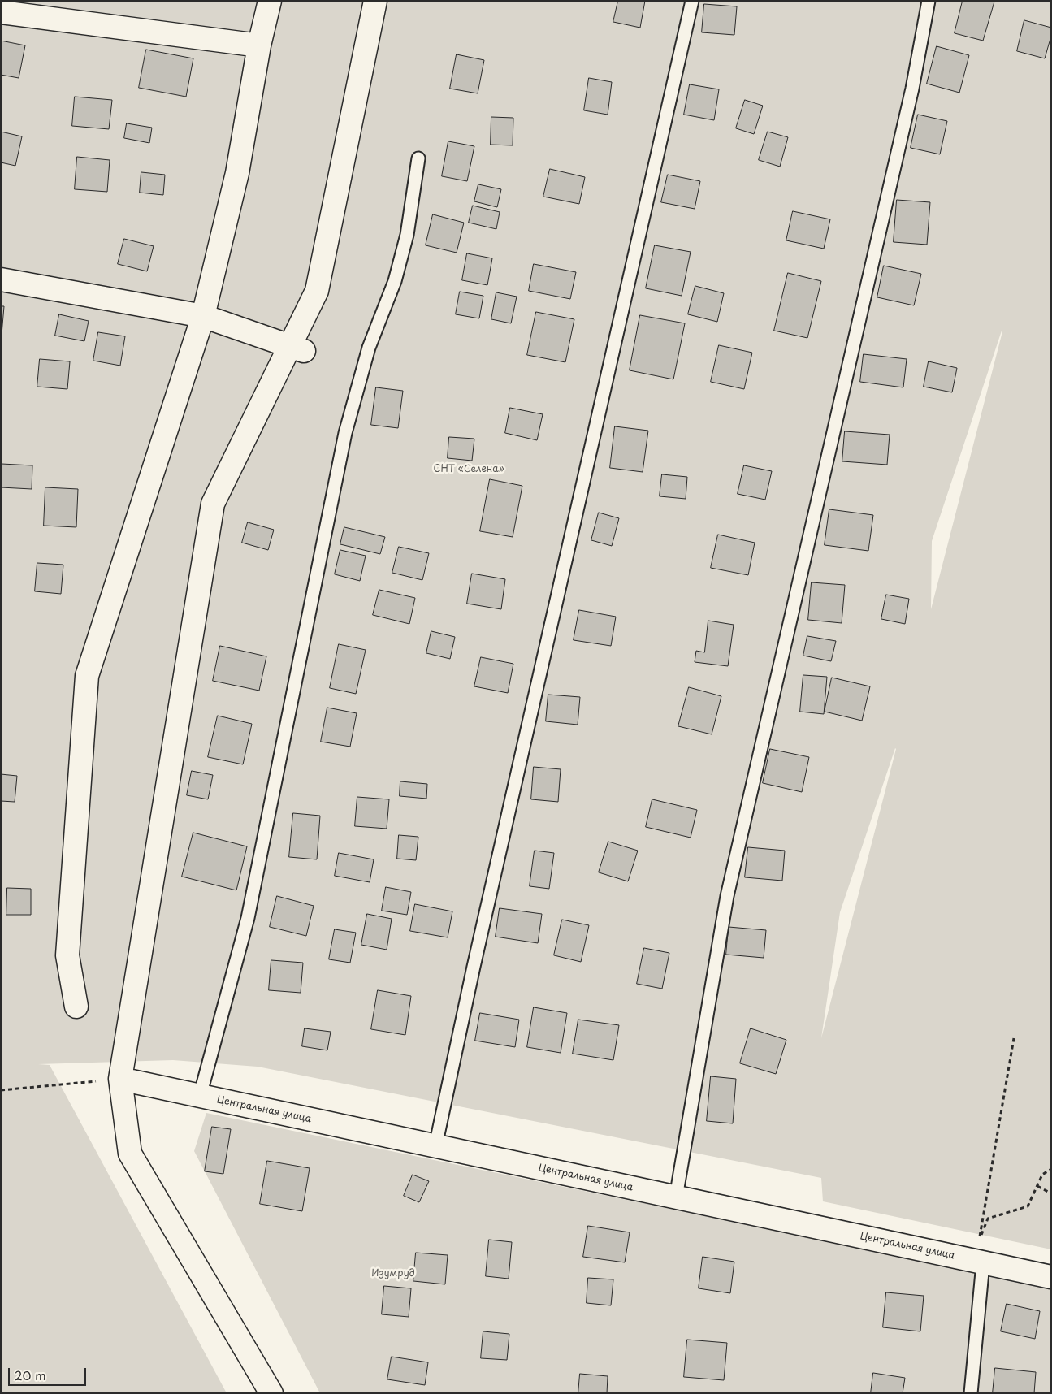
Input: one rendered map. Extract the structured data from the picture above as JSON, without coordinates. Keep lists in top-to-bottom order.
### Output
{
  "streets": {
    "street": ["Центральная улица"]
  },
  "parks": ["СНТ «Селена»", "Изумруд"],
  "scale_bar": "20 m"
}
